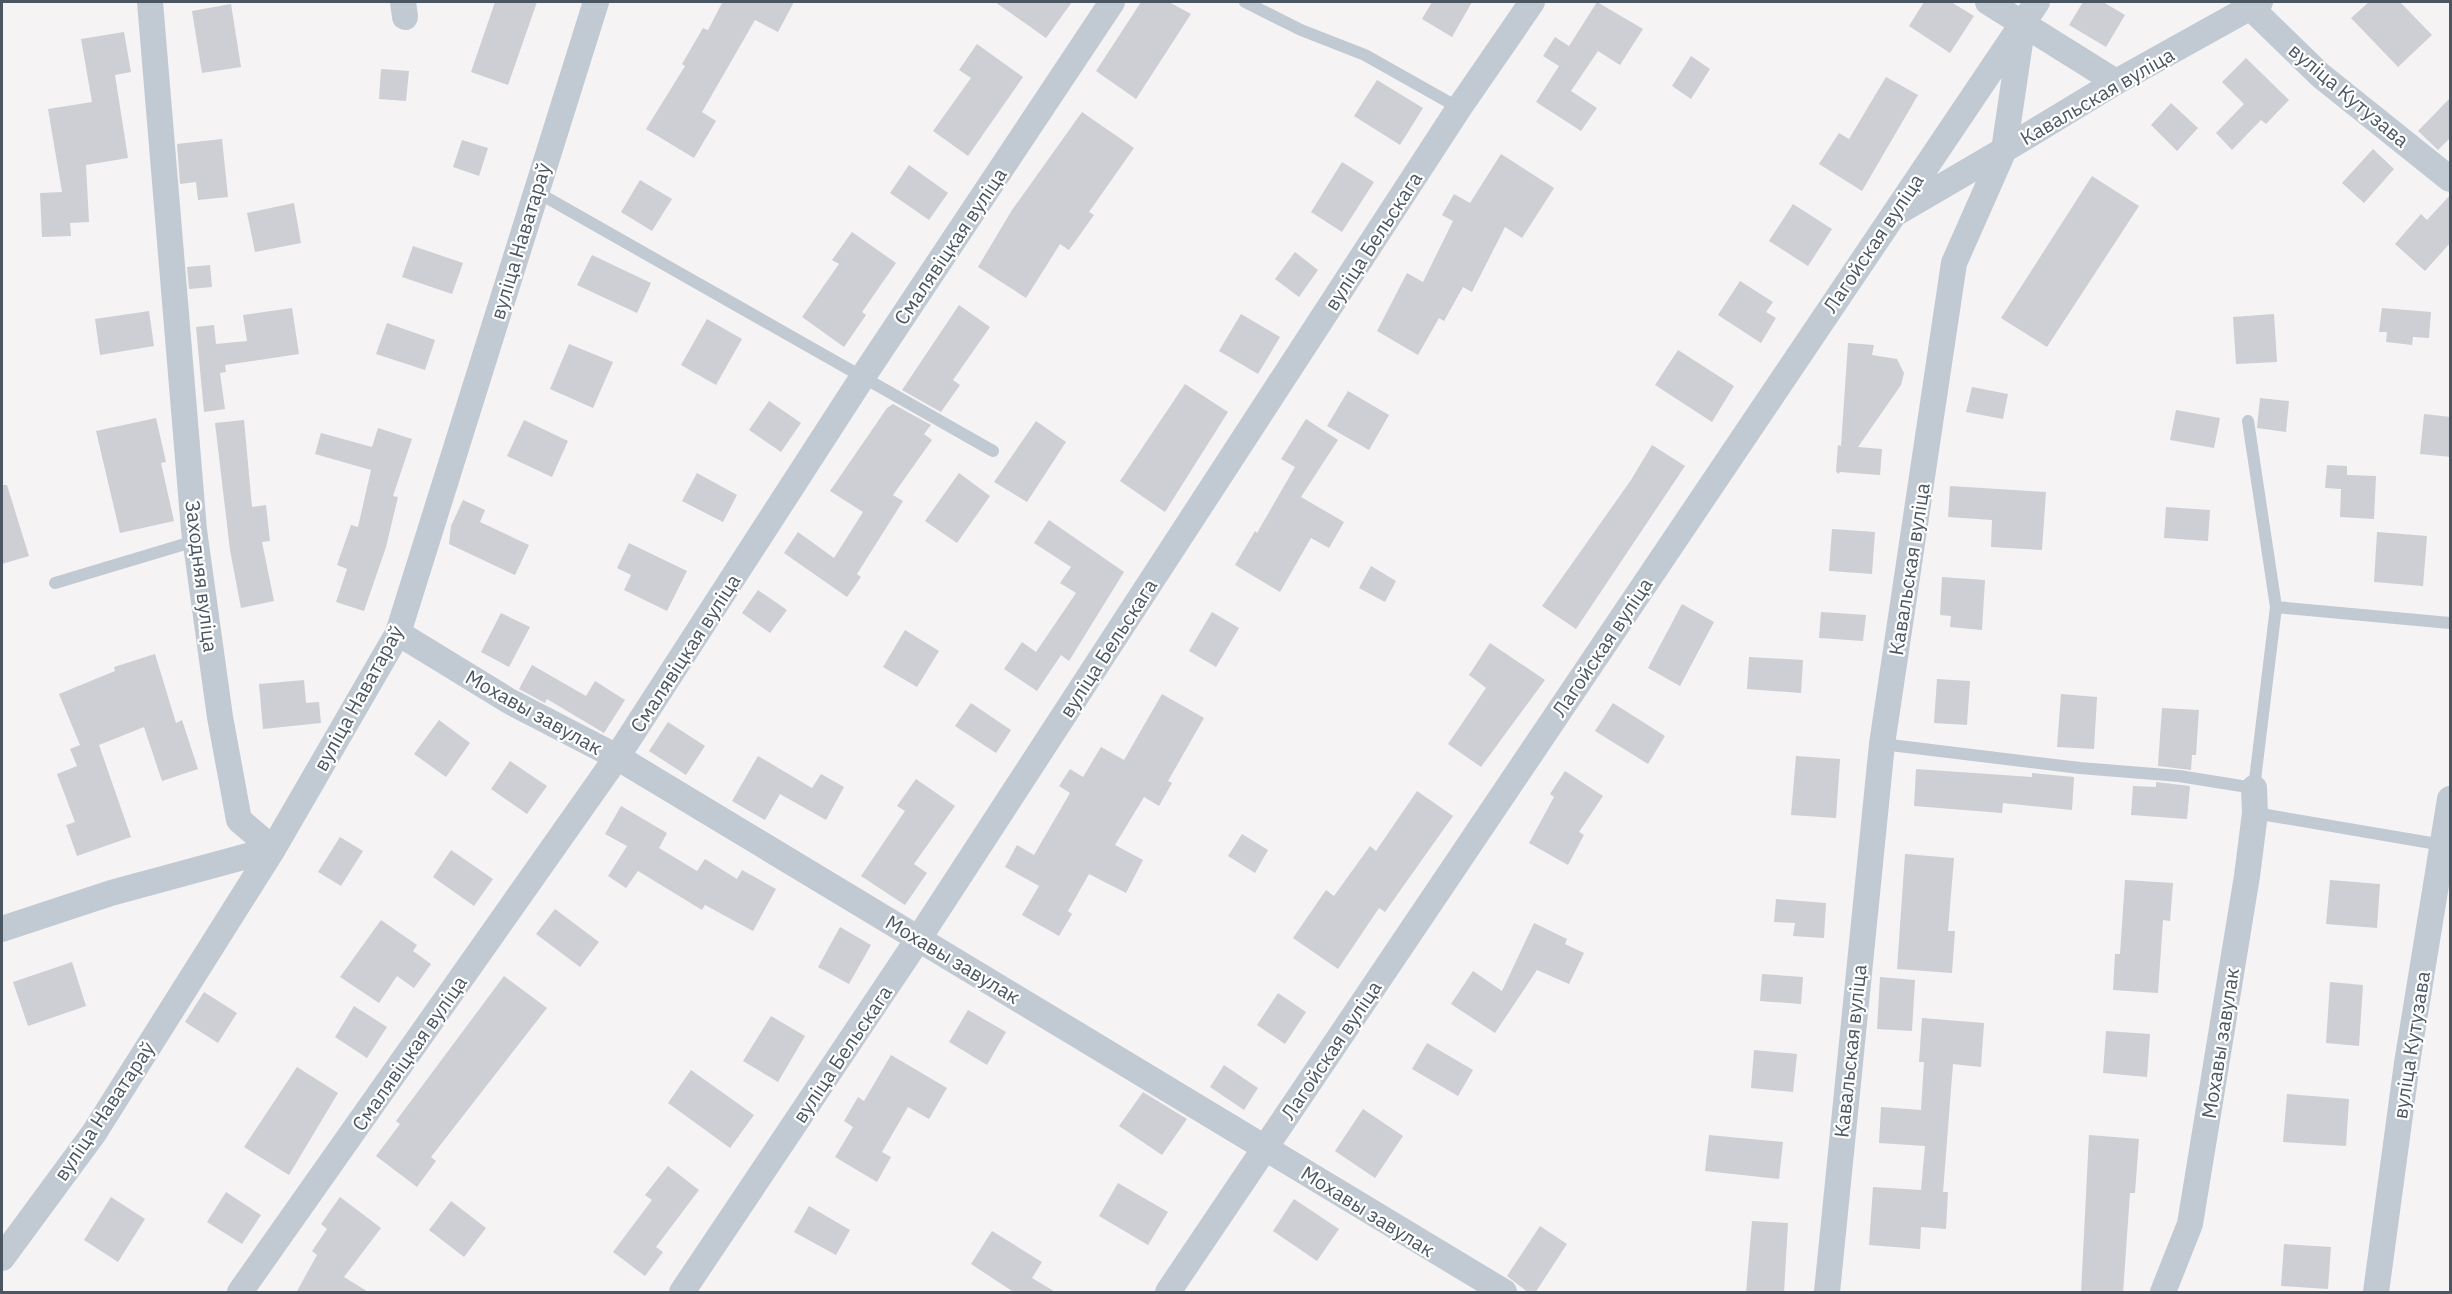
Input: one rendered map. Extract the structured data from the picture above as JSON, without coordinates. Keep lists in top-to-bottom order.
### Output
{
  "streets": {
    "street": [
      "вуліца Кутузава",
      "Кавальская вуліца",
      "вуліца Наватараў",
      "вуліца Бельскага",
      "Лагойская вуліца",
      "Смалявіцкая вуліца",
      "Заходняя вуліца",
      "Мохавы завулак"
    ]
  },
  "crossings": [
    ["вуліца Кутузава", "Кавальская вуліца"],
    ["вуліца Наватараў", "Заходняя вуліца"],
    ["вуліца Наватараў", "Мохавы завулак"],
    ["вуліца Бельскага", "Мохавы завулак"],
    ["Лагойская вуліца", "Мохавы завулак"],
    ["Смалявіцкая вуліца", "Мохавы завулак"]
  ]
}
